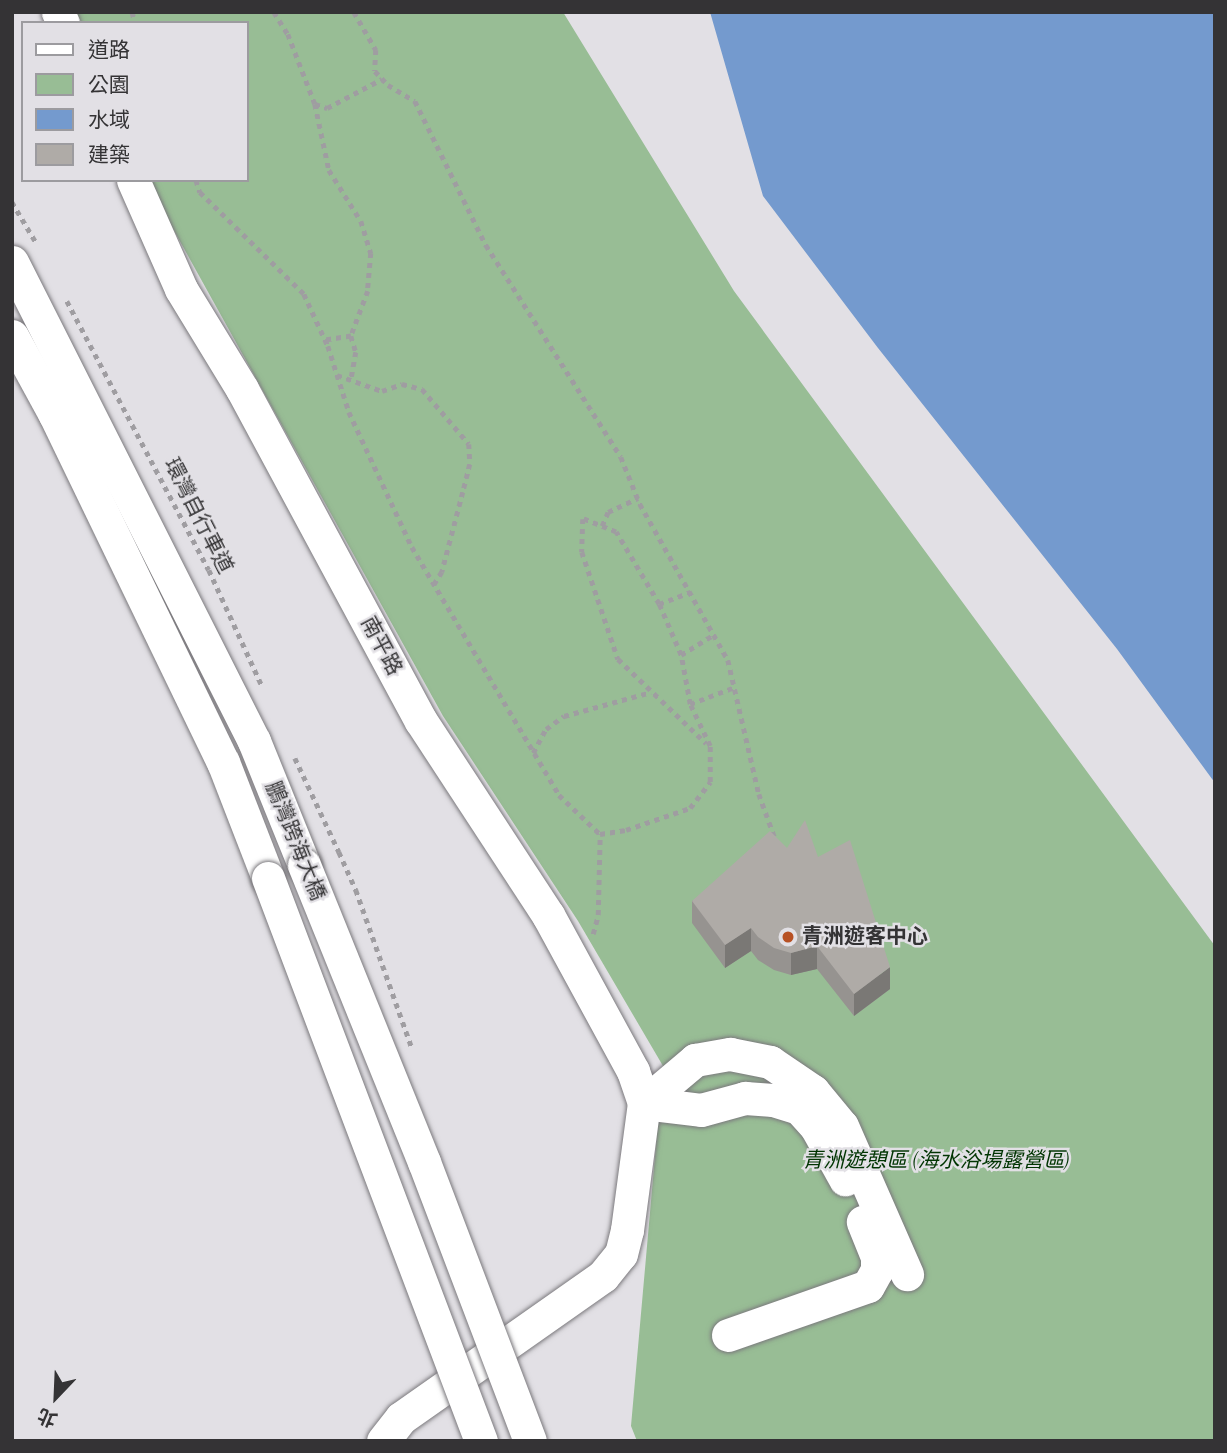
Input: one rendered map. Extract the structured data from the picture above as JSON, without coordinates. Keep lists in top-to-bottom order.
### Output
{
  "streets": {
    "street": ["南平路", "鵬灣跨海大橋"],
    "path": ["環灣自行車道"]
  },
  "parks": ["青洲遊憩區 (海水浴場露營區)"],
  "places": ["青洲遊客中心"],
  "legend": [
    "道路",
    "公園",
    "水域",
    "建築"
  ],
  "north": "bottom left"
}
